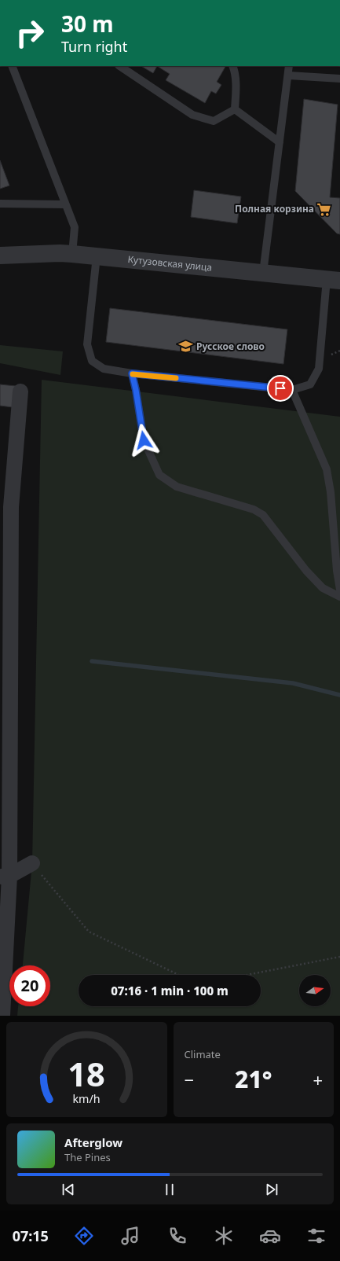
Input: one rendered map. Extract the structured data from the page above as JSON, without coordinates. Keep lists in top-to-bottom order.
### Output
{
  "streets": {
    "street": ["Кутузовская улица"]
  },
  "places": {
    "supermarket": ["Полная корзина"],
    "school or university": ["Русское слово"]
  },
  "north": "right",
  "page": {
    "turn": ["30 m", "Turn right"],
    "limit": "20",
    "trip": "07:16 · 1 min · 100 m",
    "tile": "Climate",
    "heat": ["−", "21°", "+"],
    "song": ["Afterglow", "The Pines"],
    "tabs": "07:15",
    "gauge": ["18", "km/h"]
  }
}
